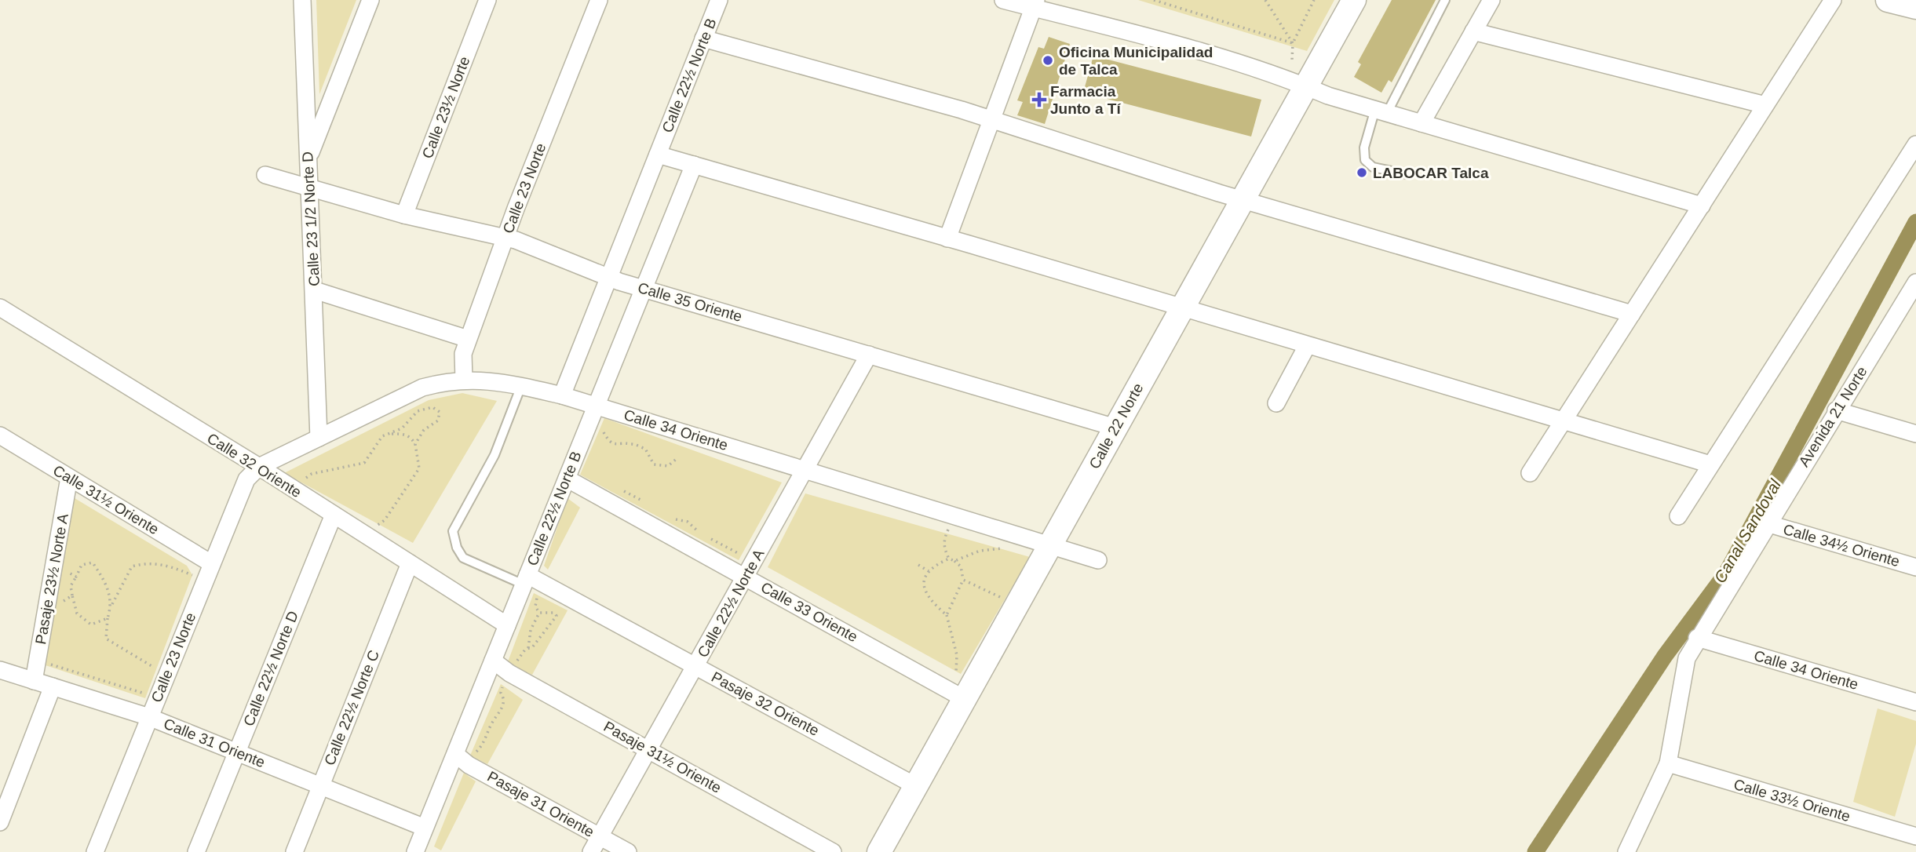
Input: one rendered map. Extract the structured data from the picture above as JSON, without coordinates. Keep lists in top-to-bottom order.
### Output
{
  "streets": {
    "street": [
      "Calle 22½ Norte B",
      "Calle 23½ Norte",
      "Calle 23 Norte",
      "Calle 23 1/2 Norte D",
      "Calle 35 Oriente",
      "Avenida 21 Norte",
      "Calle 22 Norte",
      "Calle 34 Oriente",
      "Calle 32 Oriente",
      "Calle 31½ Oriente",
      "Calle 34½ Oriente",
      "Pasaje 23½ Norte A",
      "Calle 22½ Norte A",
      "Calle 33 Oriente",
      "Calle 22½ Norte D",
      "Pasaje 32 Oriente",
      "Calle 22½ Norte C",
      "Calle 31 Oriente",
      "Pasaje 31½ Oriente",
      "Calle 33½ Oriente",
      "Pasaje 31 Oriente"
    ]
  },
  "crossings": [
    ["Calle 22½ Norte B", "Calle 35 Oriente"],
    ["Calle 22½ Norte B", "Calle 34 Oriente"],
    ["Calle 22½ Norte B", "Calle 32 Oriente"],
    ["Calle 22½ Norte B", "Calle 33 Oriente"],
    ["Calle 22½ Norte B", "Pasaje 32 Oriente"],
    ["Calle 22½ Norte B", "Calle 31 Oriente"],
    ["Calle 22½ Norte B", "Pasaje 31½ Oriente"],
    ["Calle 22½ Norte B", "Pasaje 31 Oriente"],
    ["Calle 23½ Norte", "Calle 35 Oriente"],
    ["Calle 23 Norte", "Calle 35 Oriente"],
    ["Calle 23 Norte", "Calle 34 Oriente"],
    ["Calle 23 Norte", "Calle 32 Oriente"],
    ["Calle 23 Norte", "Calle 31½ Oriente"],
    ["Calle 23 Norte", "Calle 31 Oriente"],
    ["Calle 23 1/2 Norte D", "Calle 35 Oriente"],
    ["Calle 23 1/2 Norte D", "Calle 34 Oriente"],
    ["Calle 35 Oriente", "Calle 22 Norte"],
    ["Calle 35 Oriente", "Calle 22½ Norte A"],
    ["Avenida 21 Norte", "Calle 34 Oriente"],
    ["Avenida 21 Norte", "Calle 34½ Oriente"],
    ["Avenida 21 Norte", "Calle 33½ Oriente"],
    ["Calle 22 Norte", "Calle 34 Oriente"],
    ["Calle 22 Norte", "Calle 33 Oriente"],
    ["Calle 22 Norte", "Pasaje 32 Oriente"],
    ["Calle 34 Oriente", "Calle 32 Oriente"],
    ["Calle 34 Oriente", "Calle 22½ Norte A"],
    ["Calle 32 Oriente", "Calle 22½ Norte D"],
    ["Calle 32 Oriente", "Calle 22½ Norte C"],
    ["Calle 31½ Oriente", "Pasaje 23½ Norte A"],
    ["Pasaje 23½ Norte A", "Calle 31 Oriente"],
    ["Calle 22½ Norte A", "Calle 33 Oriente"],
    ["Calle 22½ Norte A", "Pasaje 32 Oriente"],
    ["Calle 22½ Norte A", "Pasaje 31½ Oriente"],
    ["Calle 22½ Norte A", "Pasaje 31 Oriente"],
    ["Calle 22½ Norte D", "Calle 31 Oriente"],
    ["Calle 22½ Norte C", "Calle 31 Oriente"]
  ],
  "water": ["Canal Sandoval"],
  "places": {
    "other": ["Oficina Municipalidad de Talca", "LABOCAR Talca"],
    "health": ["Farmacia Junto a Tí"]
  }
}
